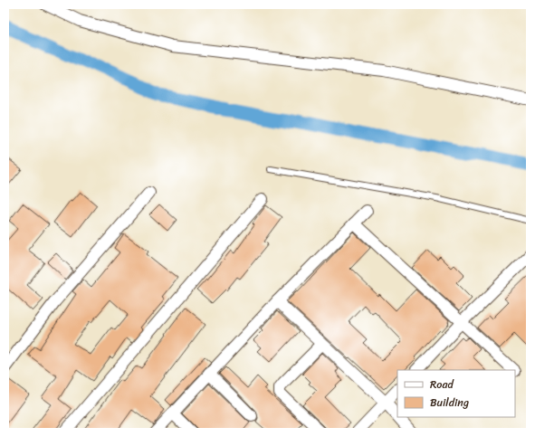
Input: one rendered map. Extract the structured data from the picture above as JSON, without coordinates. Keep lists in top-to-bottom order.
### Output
{
  "legend": ["Road", "Building"]
}
